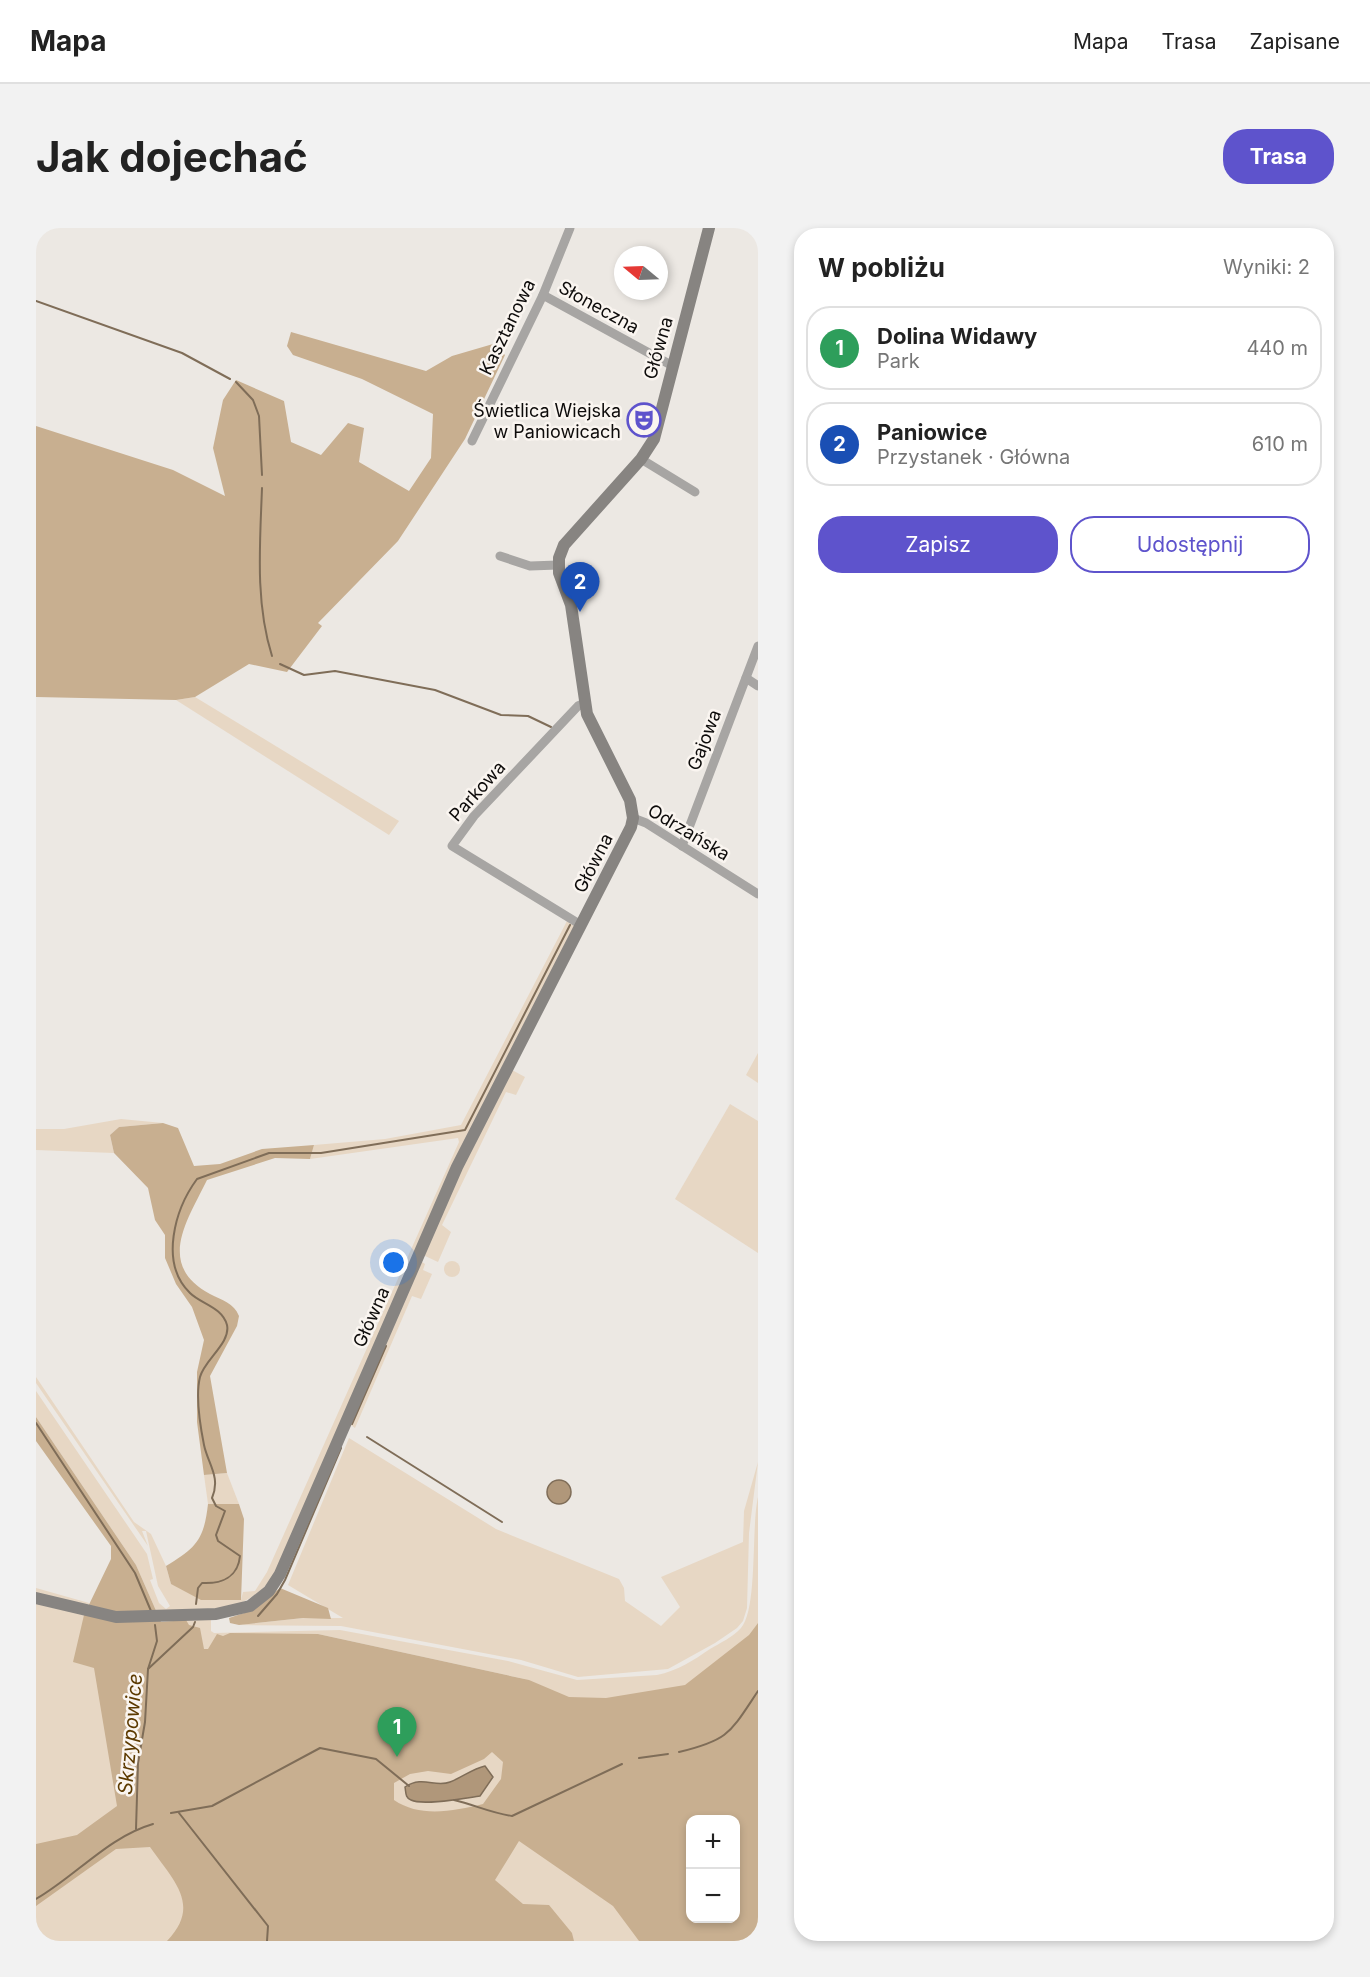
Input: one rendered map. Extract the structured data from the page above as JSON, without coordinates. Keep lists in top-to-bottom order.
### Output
{
  "streets": {
    "street": [
      "Słoneczna",
      "Kasztanowa",
      "Główna",
      "Gajowa",
      "Parkowa",
      "Odrzańska"
    ]
  },
  "crossings": [
    ["Słoneczna", "Kasztanowa"],
    ["Słoneczna", "Główna"],
    ["Główna", "Parkowa"],
    ["Główna", "Odrzańska"],
    ["Gajowa", "Odrzańska"]
  ],
  "water": ["Skrzypowice"],
  "places": {
    "theatre": ["Świetlica Wiejska w Paniowicach"]
  },
  "north": "left",
  "page": {
    "header": "Mapa",
    "nav": ["Mapa", "Trasa", "Zapisane"],
    "buttons": [
      "Trasa",
      ["Zapisz", "Udostępnij"]
    ],
    "title": "Jak dojechać",
    "heading": ["W pobliżu", "Wyniki: 2"],
    "list": [
      {
        "mark": "1",
        "name": "Dolina Widawy",
        "note": "Park",
        "value": "440 m"
      },
      {
        "mark": "2",
        "name": "Paniowice",
        "note": "Przystanek · Główna",
        "value": "610 m"
      }
    ],
    "pins": ["2", "1"],
    "map_buttons": ["+", "−"]
  }
}
